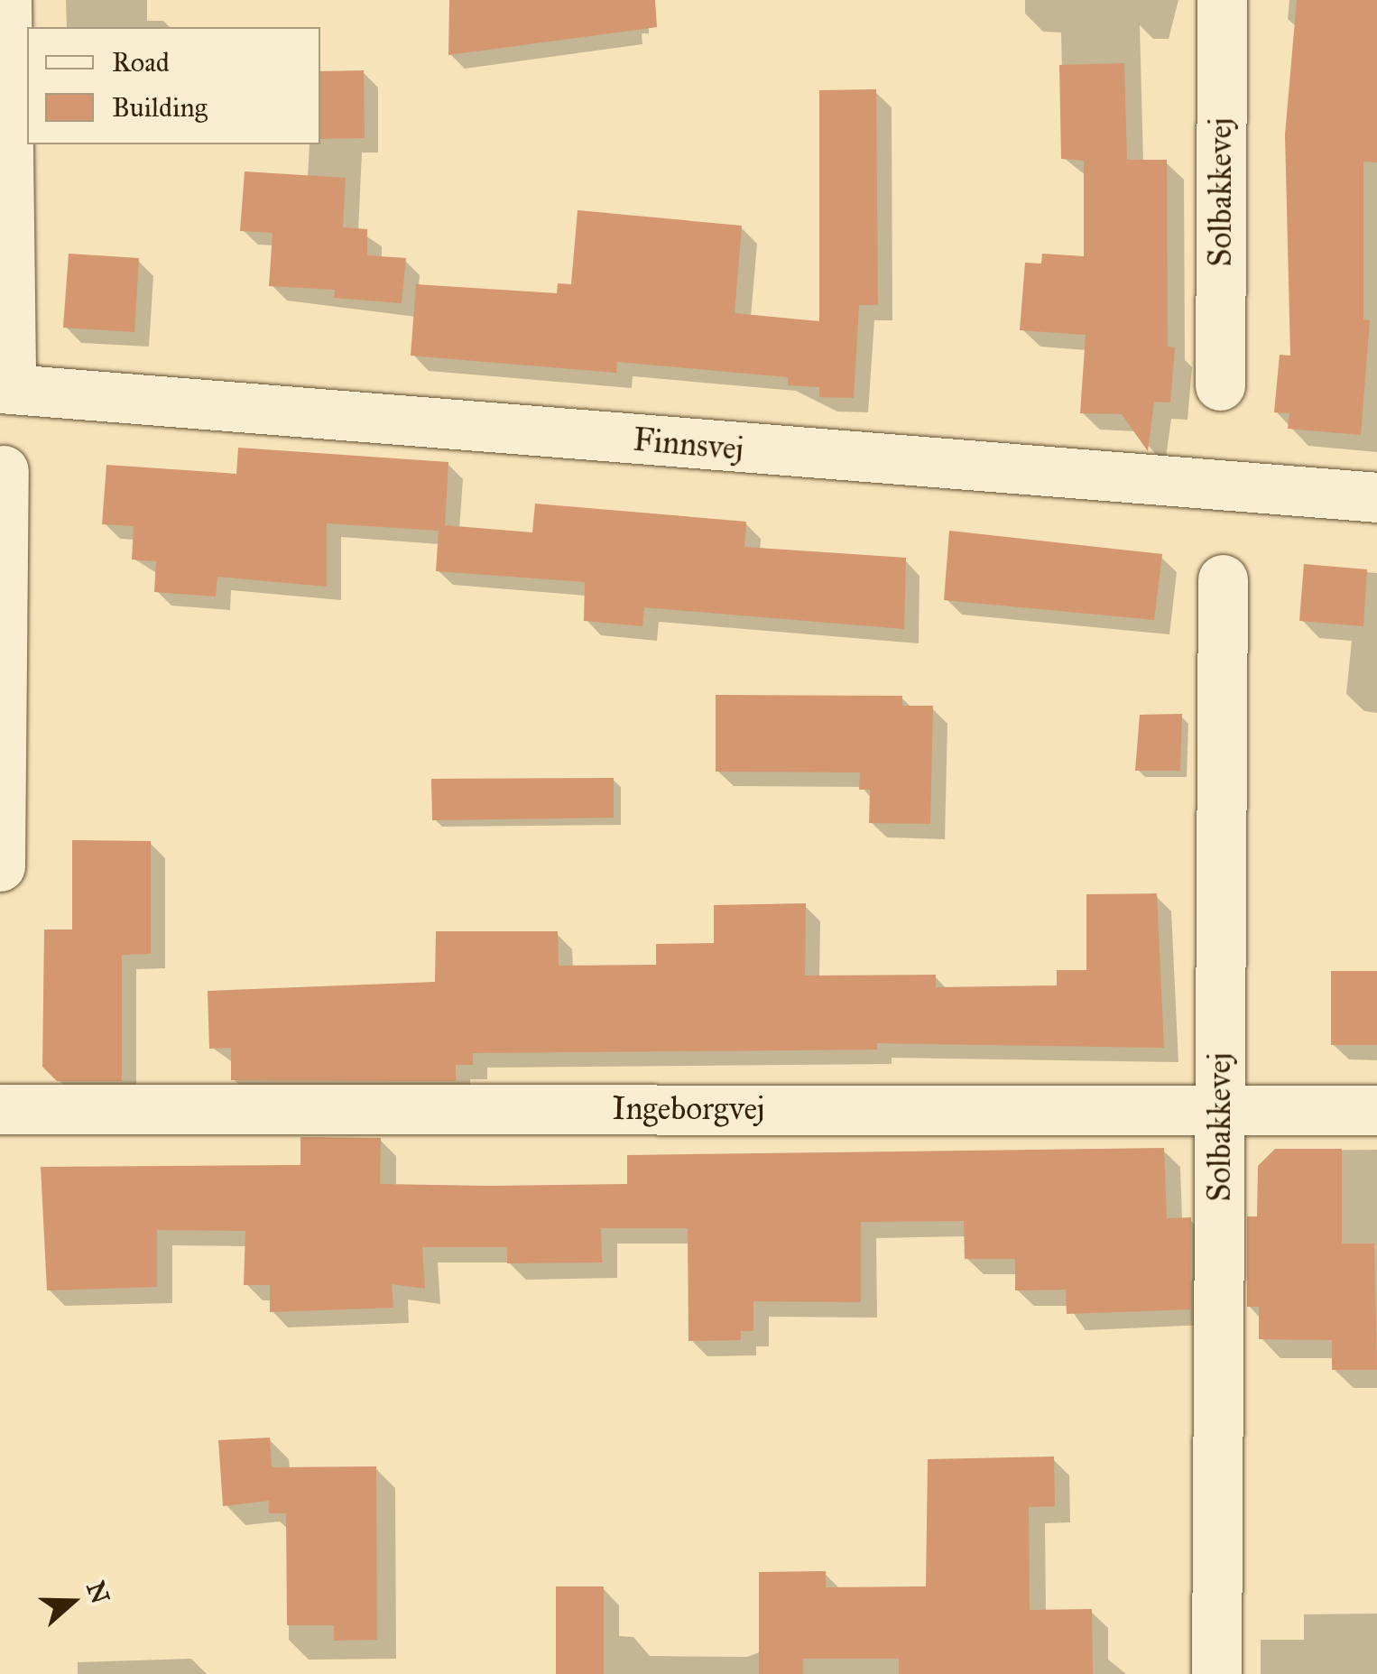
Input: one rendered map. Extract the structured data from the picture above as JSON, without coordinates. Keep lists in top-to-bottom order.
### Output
{
  "streets": {
    "street": ["Solbakkevej", "Finnsvej", "Ingeborgvej"]
  },
  "crossings": [
    ["Solbakkevej", "Ingeborgvej"]
  ],
  "legend": ["Road", "Building"],
  "north": "right"
}
